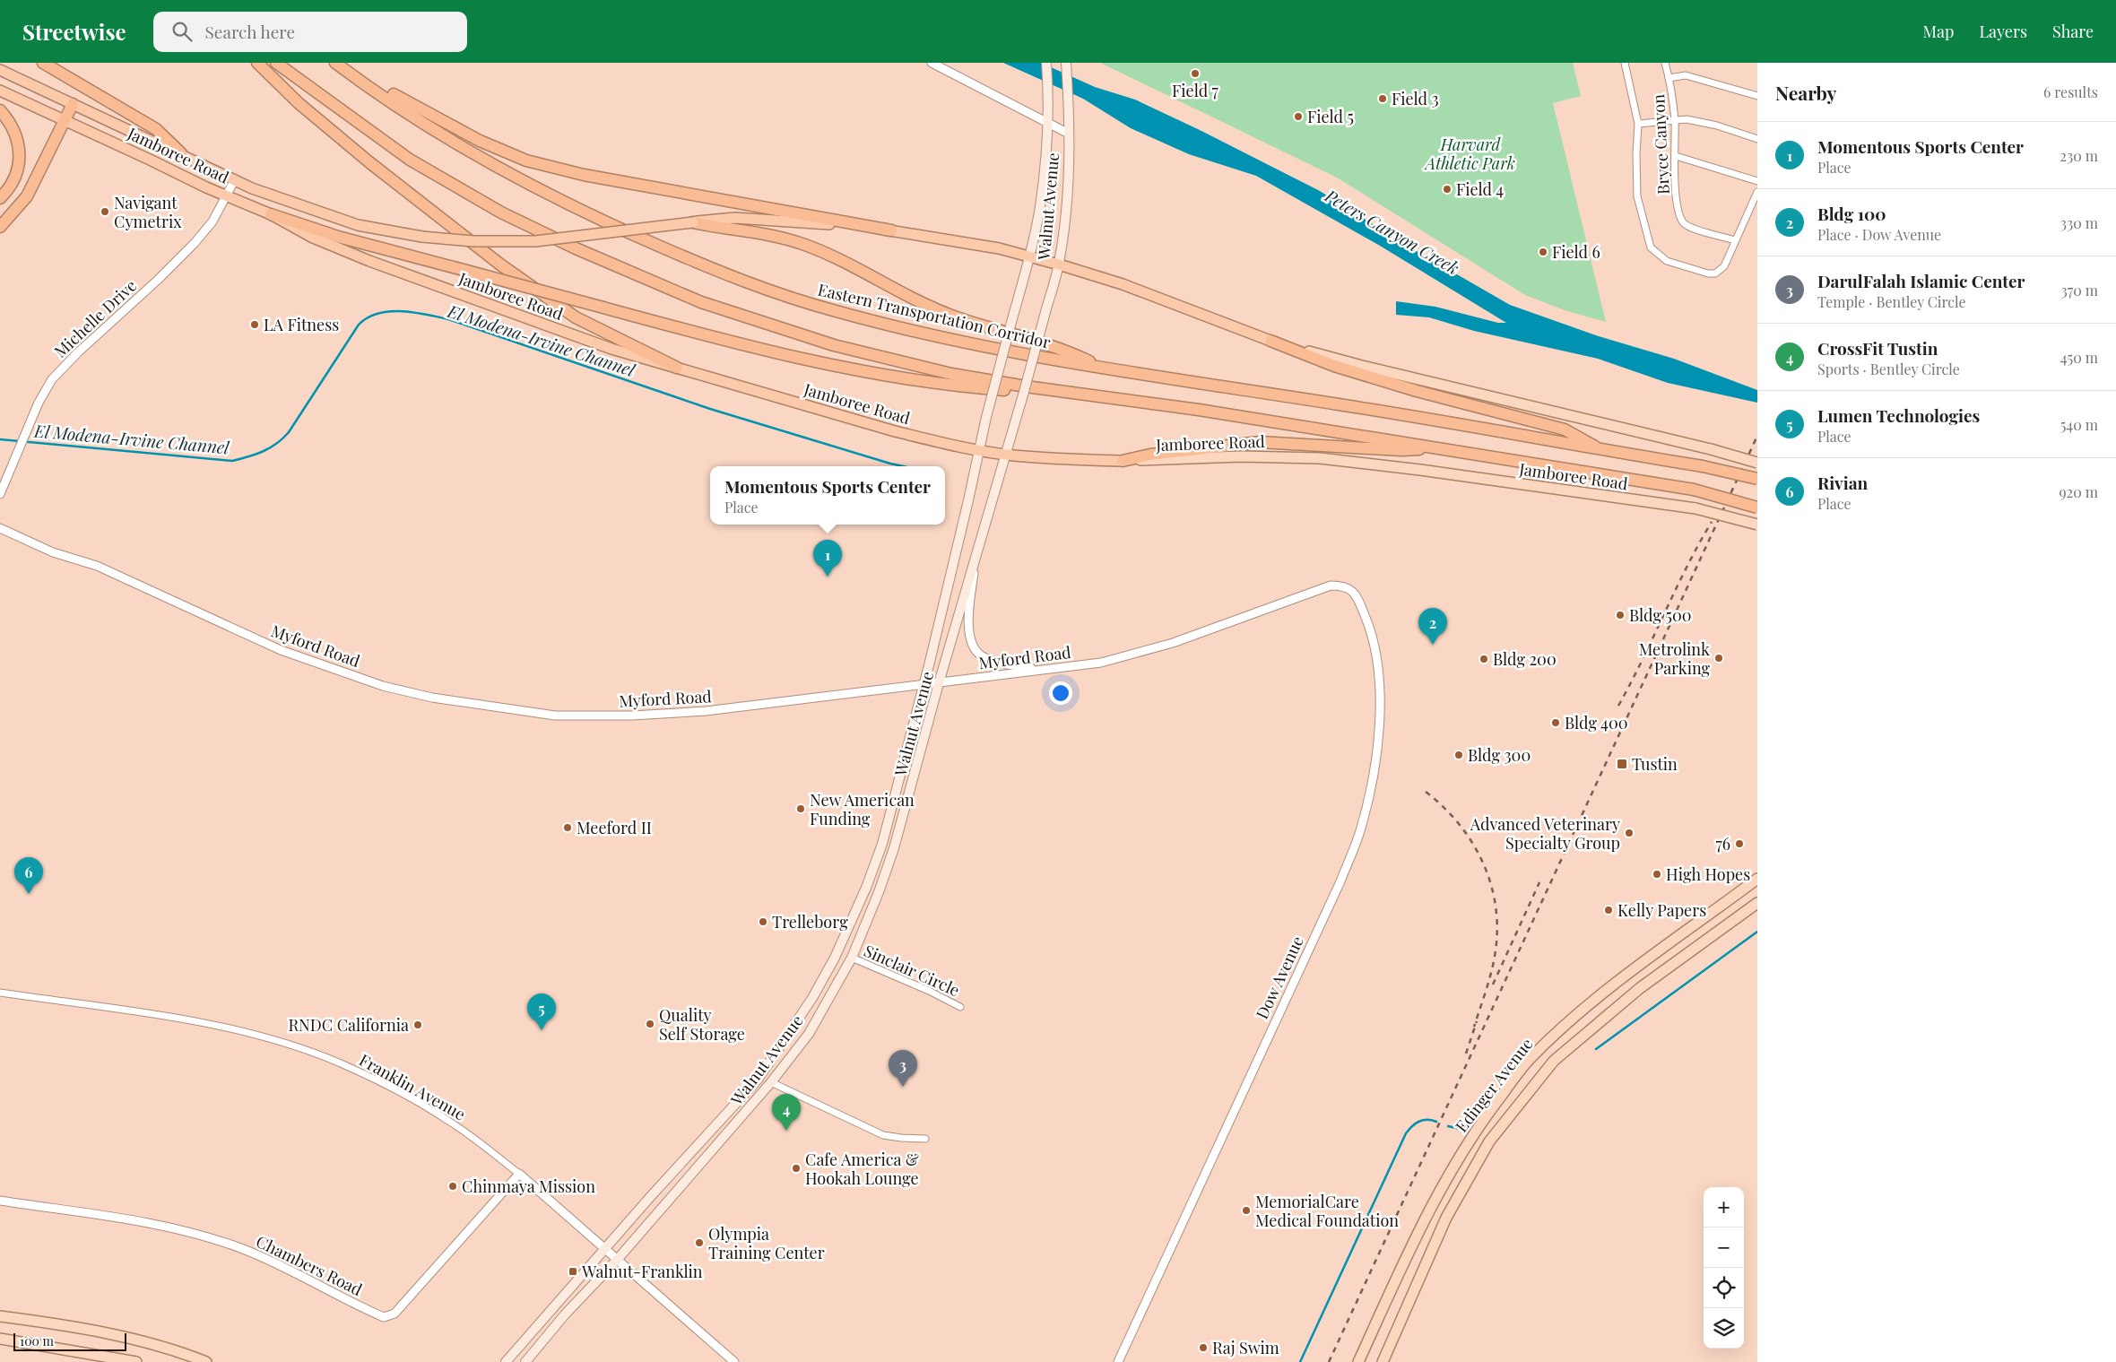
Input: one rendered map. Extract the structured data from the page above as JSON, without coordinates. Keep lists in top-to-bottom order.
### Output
{
  "streets": {
    "highway": ["Jamboree Road", "Eastern Transportation Corridor"],
    "main road": ["Walnut Avenue", "Edinger Avenue"],
    "street": [
      "Bryce Canyon",
      "Michelle Drive",
      "Myford Road",
      "Sinclair Circle",
      "Dow Avenue",
      "Franklin Avenue",
      "Chambers Road"
    ]
  },
  "crossings": [
    ["Jamboree Road", "Walnut Avenue"],
    ["Jamboree Road", "Eastern Transportation Corridor"],
    ["Jamboree Road", "Michelle Drive"],
    ["Walnut Avenue", "Myford Road"],
    ["Walnut Avenue", "Sinclair Circle"],
    ["Walnut Avenue", "Franklin Avenue"],
    ["Myford Road", "Dow Avenue"],
    ["Franklin Avenue", "Chambers Road"]
  ],
  "water": ["Peters Canyon Creek", "El Modena-Irvine Channel"],
  "parks": ["Harvard Athletic Park"],
  "places": {
    "other": [
      "Field 7",
      "Field 3",
      "Field 5",
      "Field 4",
      "Navigant Cymetrix",
      "Field 6",
      "LA Fitness",
      "Bldg 500",
      "Metrolink Parking",
      "Bldg 200",
      "Bldg 400",
      "Bldg 300",
      "New American Funding",
      "Meeford II",
      "Advanced Veterinary Specialty Group",
      "76",
      "High Hopes",
      "Kelly Papers",
      "Trelleborg",
      "Quality Self Storage",
      "RNDC California",
      "Cafe America & Hookah Lounge",
      "Chinmaya Mission",
      "MemorialCare Medical Foundation",
      "Olympia Training Center",
      "Raj Swim"
    ],
    "transit": ["Tustin", "Walnut-Franklin"]
  },
  "scale_bar": "100 m",
  "page": {
    "header": "Streetwise",
    "search": "Search here",
    "nav": ["Map", "Layers", "Share"],
    "heading": ["Nearby", "6 results"],
    "list": [
      {
        "mark": "1",
        "name": "Momentous Sports Center",
        "note": "Place",
        "value": "230 m"
      },
      {
        "mark": "2",
        "name": "Bldg 100",
        "note": "Place · Dow Avenue",
        "value": "330 m"
      },
      {
        "mark": "3",
        "name": "DarulFalah Islamic Center",
        "note": "Temple · Bentley Circle",
        "value": "370 m"
      },
      {
        "mark": "4",
        "name": "CrossFit Tustin",
        "note": "Sports · Bentley Circle",
        "value": "450 m"
      },
      {
        "mark": "5",
        "name": "Lumen Technologies",
        "note": "Place",
        "value": "540 m"
      },
      {
        "mark": "6",
        "name": "Rivian",
        "note": "Place",
        "value": "920 m"
      }
    ],
    "popup": ["Momentous Sports Center", "Place"],
    "pins": [
      "1",
      "2",
      "6",
      "5",
      "3",
      "4"
    ],
    "map_buttons": ["+", "−"],
    "scale": "100 m"
  }
}
